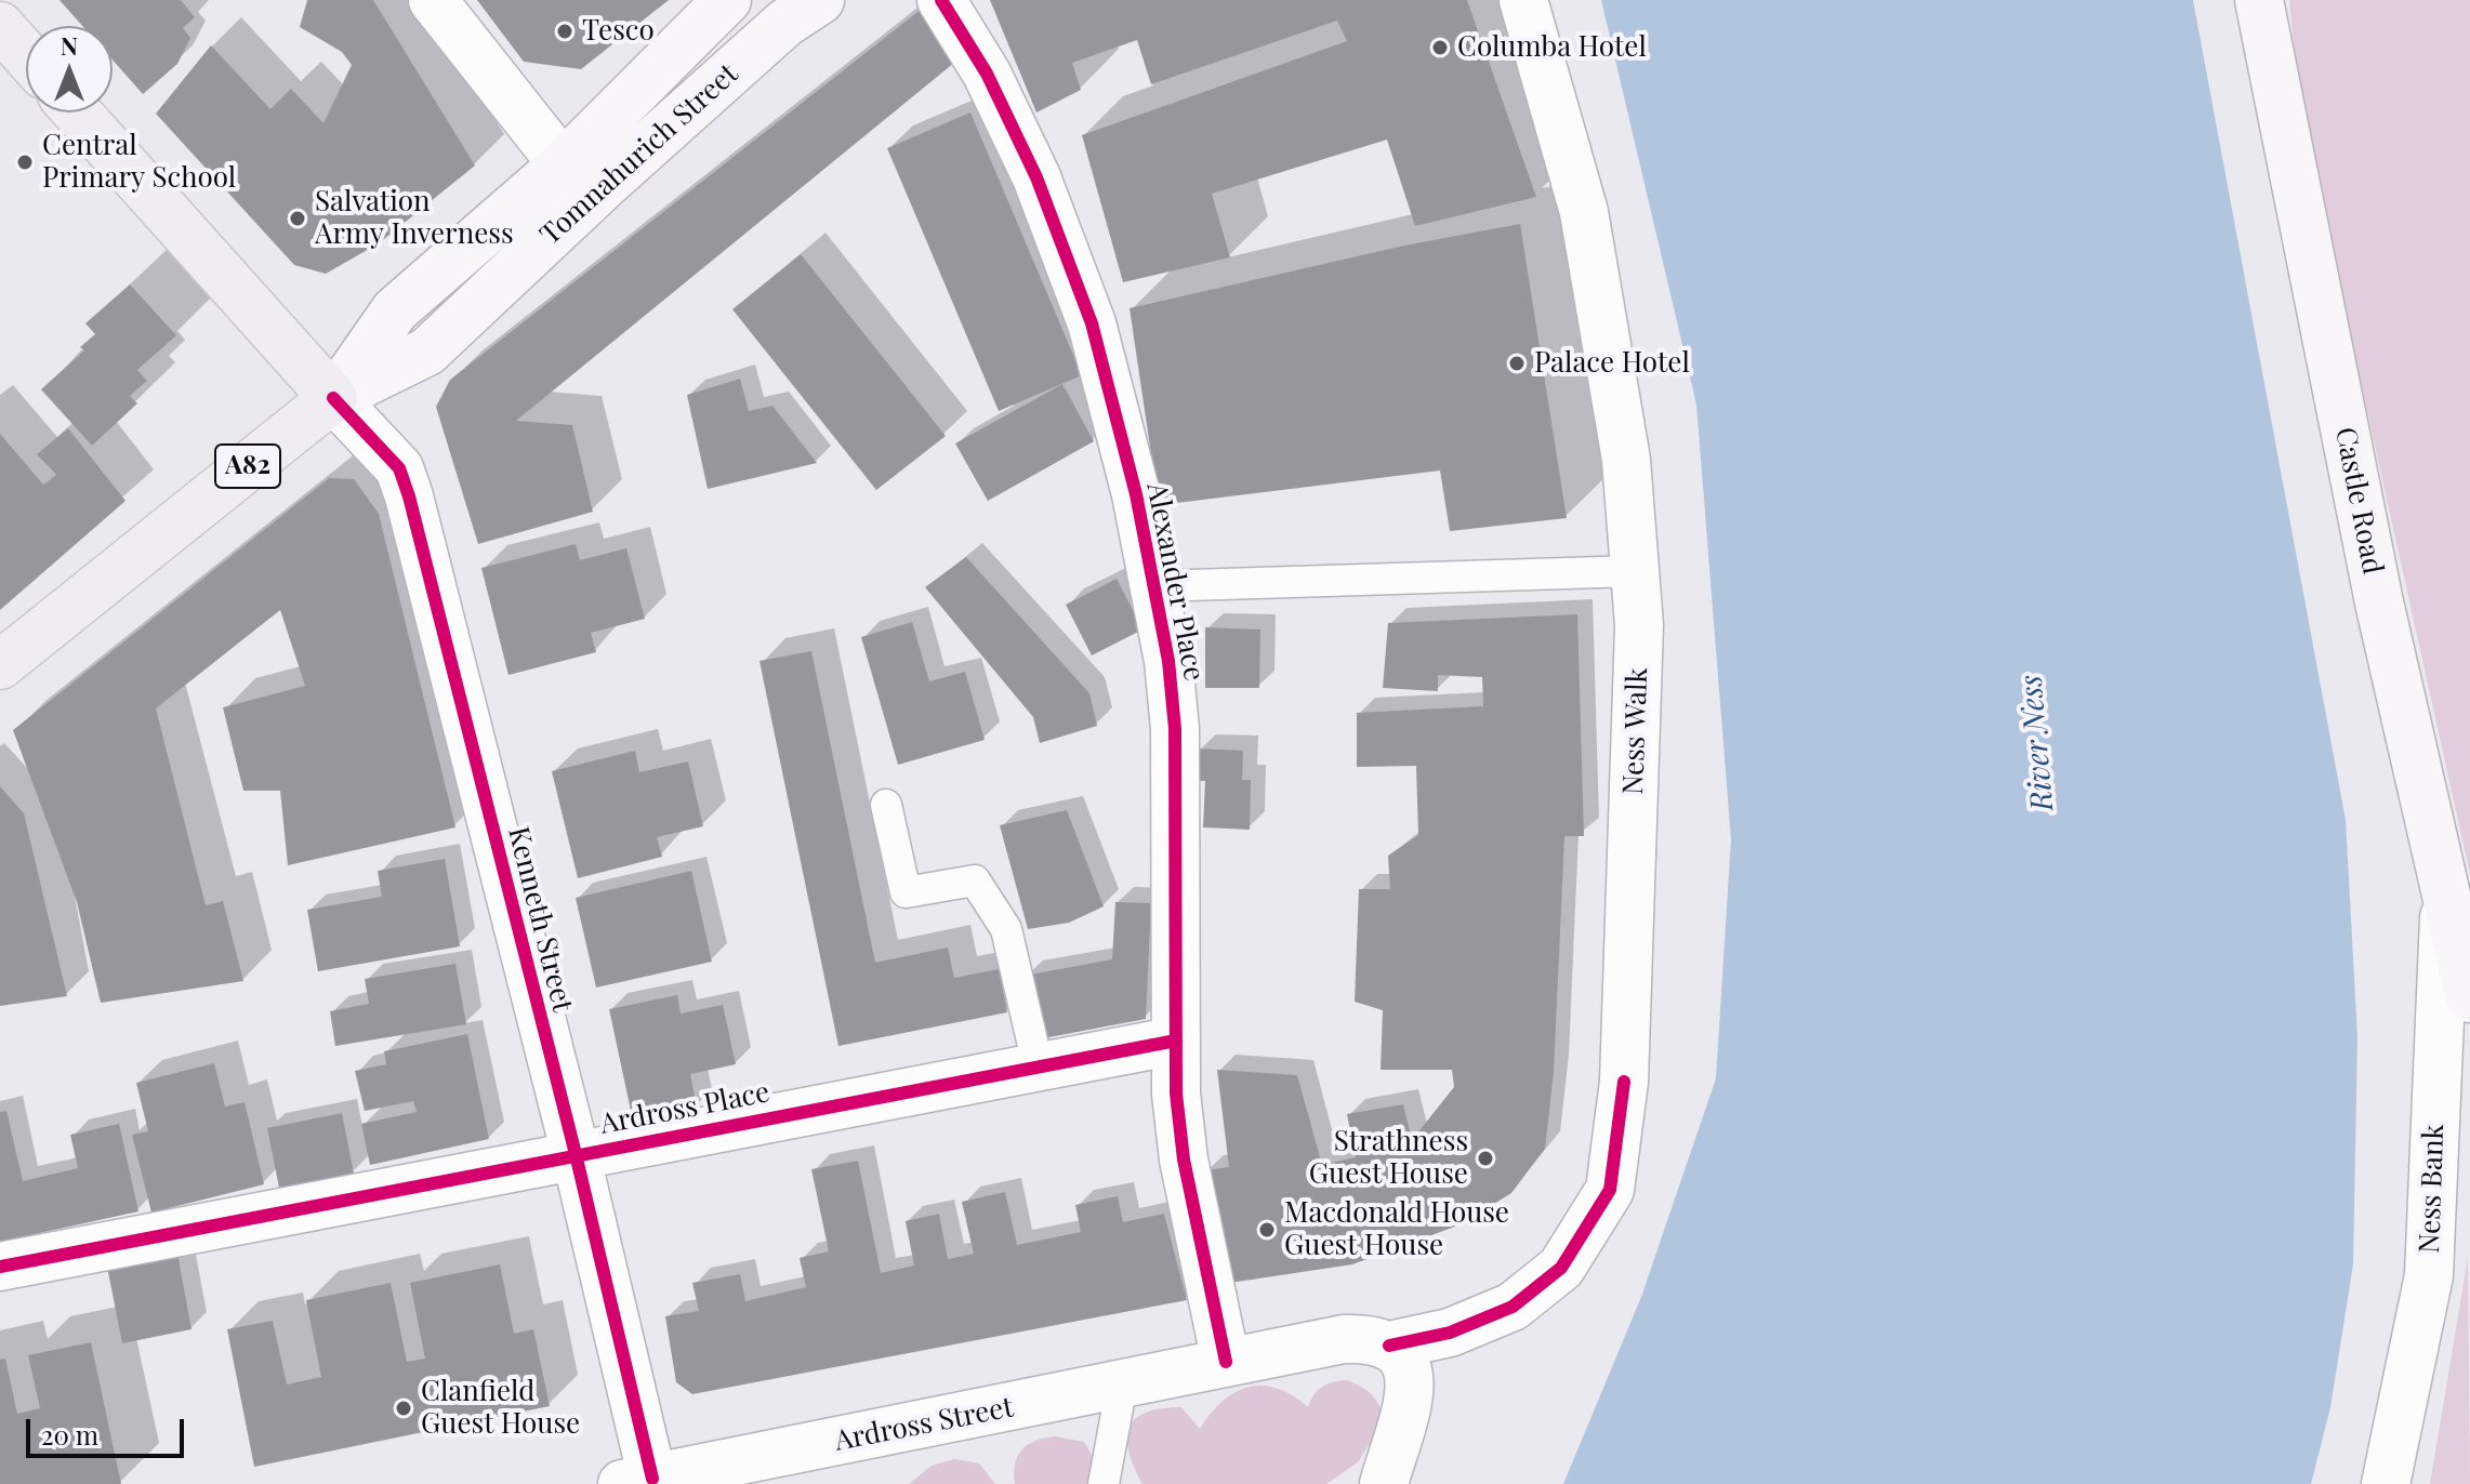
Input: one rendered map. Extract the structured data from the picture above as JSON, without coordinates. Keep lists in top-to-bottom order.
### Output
{
  "streets": {
    "highway": ["Tomnahurich Street", "A82", "Kenneth Street"],
    "main road": ["Castle Road"],
    "street": [
      "Alexander Place",
      "Ness Walk",
      "Ardross Place",
      "Ness Bank",
      "Ardross Street"
    ]
  },
  "crossings": [
    ["Tomnahurich Street", "Kenneth Street"],
    ["Castle Road", "Ness Bank"],
    ["Alexander Place", "Ardross Place"],
    ["Alexander Place", "Ardross Street"],
    ["Ness Walk", "Ardross Street"],
    ["Kenneth Street", "Ardross Place"],
    ["Kenneth Street", "Ardross Street"]
  ],
  "water": ["River Ness"],
  "places": [
    "Tesco",
    "Columba Hotel",
    "Central Primary School",
    "Salvation Army Inverness",
    "Palace Hotel",
    "Strathness Guest House",
    "Macdonald House Guest House",
    "Clanfield Guest House"
  ],
  "scale_bar": "20 m",
  "north": "top"
}
